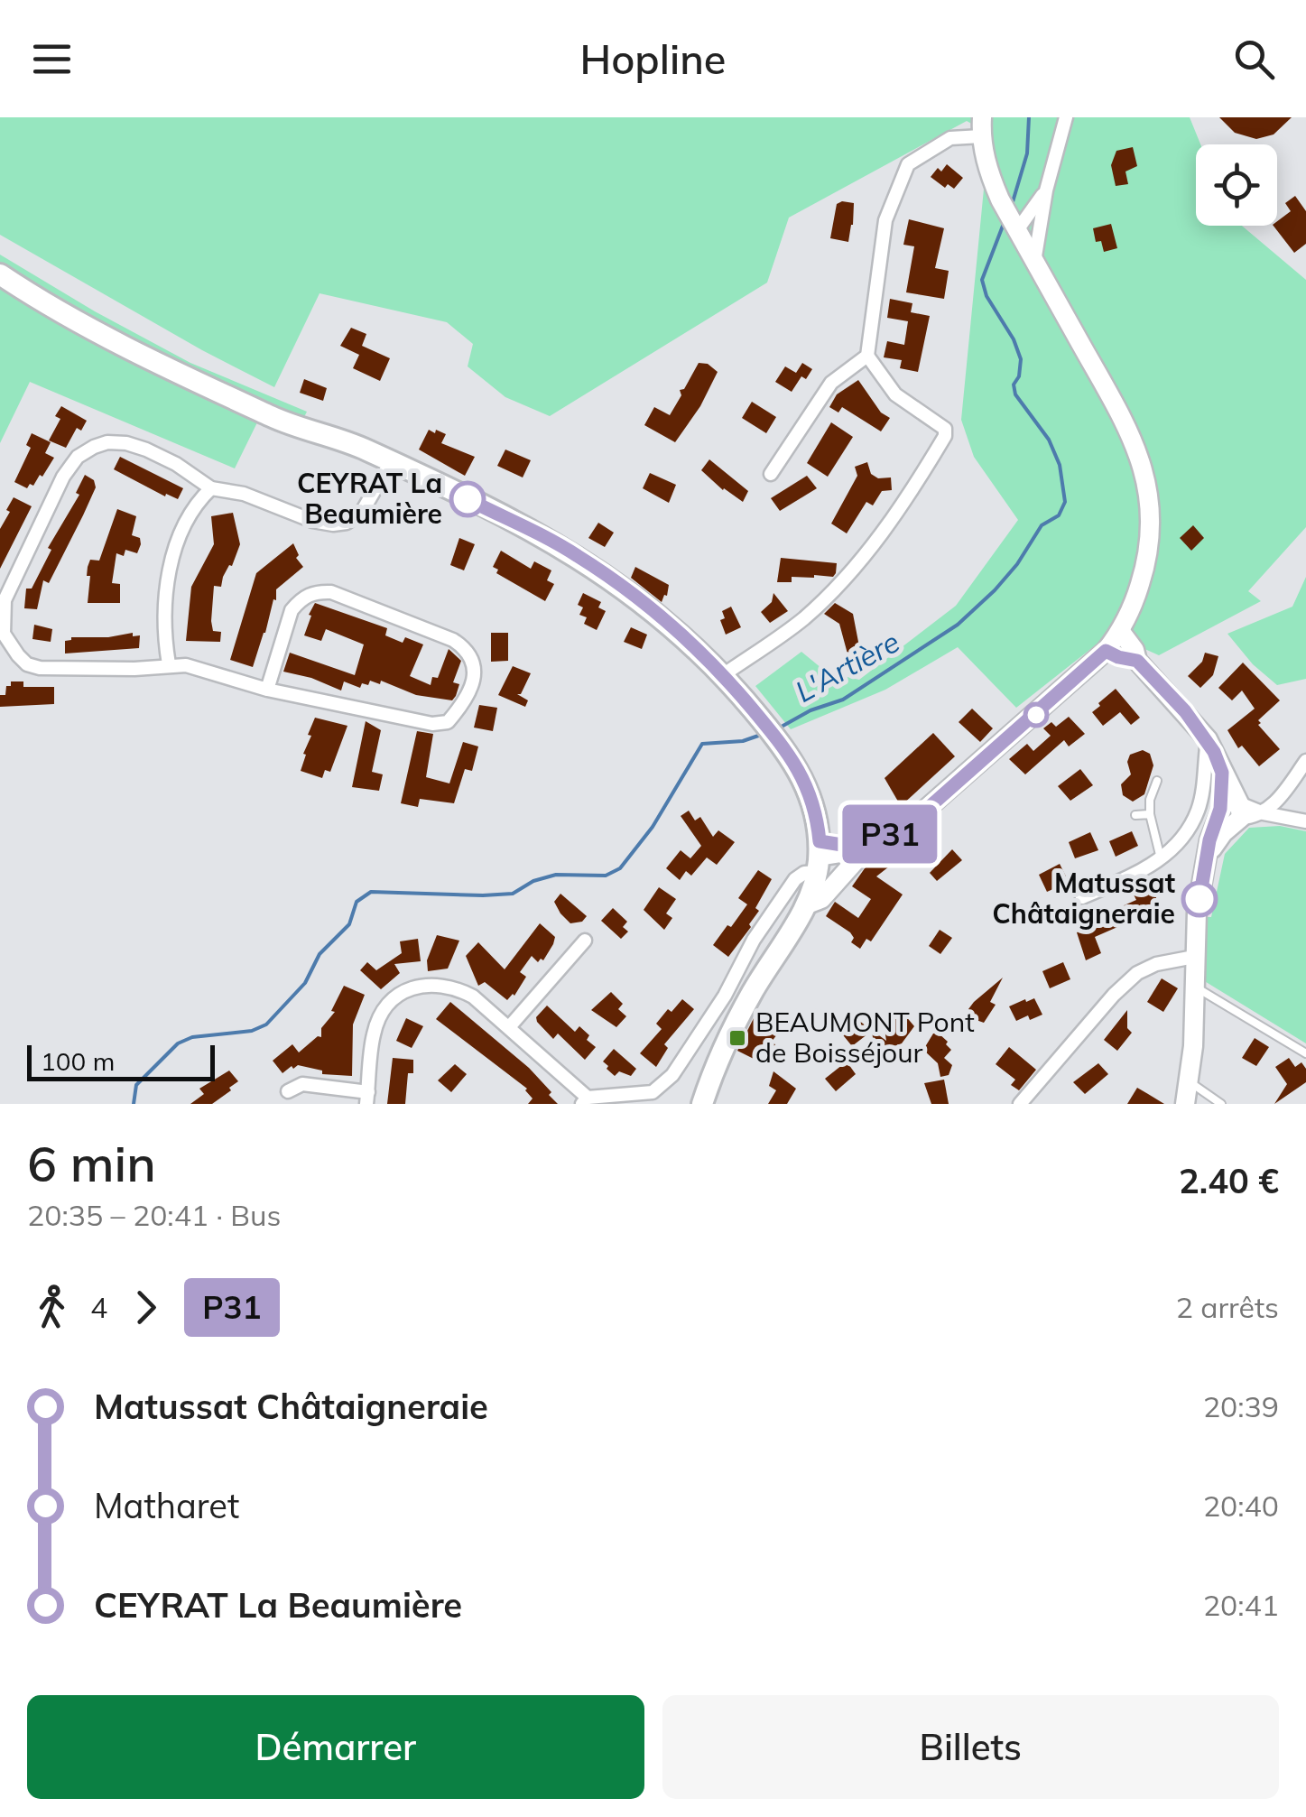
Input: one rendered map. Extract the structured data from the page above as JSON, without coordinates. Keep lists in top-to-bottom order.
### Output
{
  "water": ["L'Artière"],
  "places": {
    "other": ["CEYRAT La Beaumière", "Matussat Châtaigneraie"],
    "transit": ["BEAUMONT Pont de Boisséjour"]
  },
  "lines": ["bus line P31"],
  "scale_bar": "100 m",
  "page": {
    "header": "Hopline",
    "on_map": "P31",
    "scale": "100 m",
    "heading": ["6 min", "20:35 – 20:41 · Bus", "2.40 €"],
    "legs": ["4", "P31", "2 arrêts"],
    "list": [
      {
        "name": "Matussat Châtaigneraie",
        "value": "20:39"
      },
      {
        "name": "Matharet",
        "value": "20:40"
      },
      {
        "name": "CEYRAT La Beaumière",
        "value": "20:41"
      }
    ],
    "buttons": ["Démarrer", "Billets"]
  }
}
